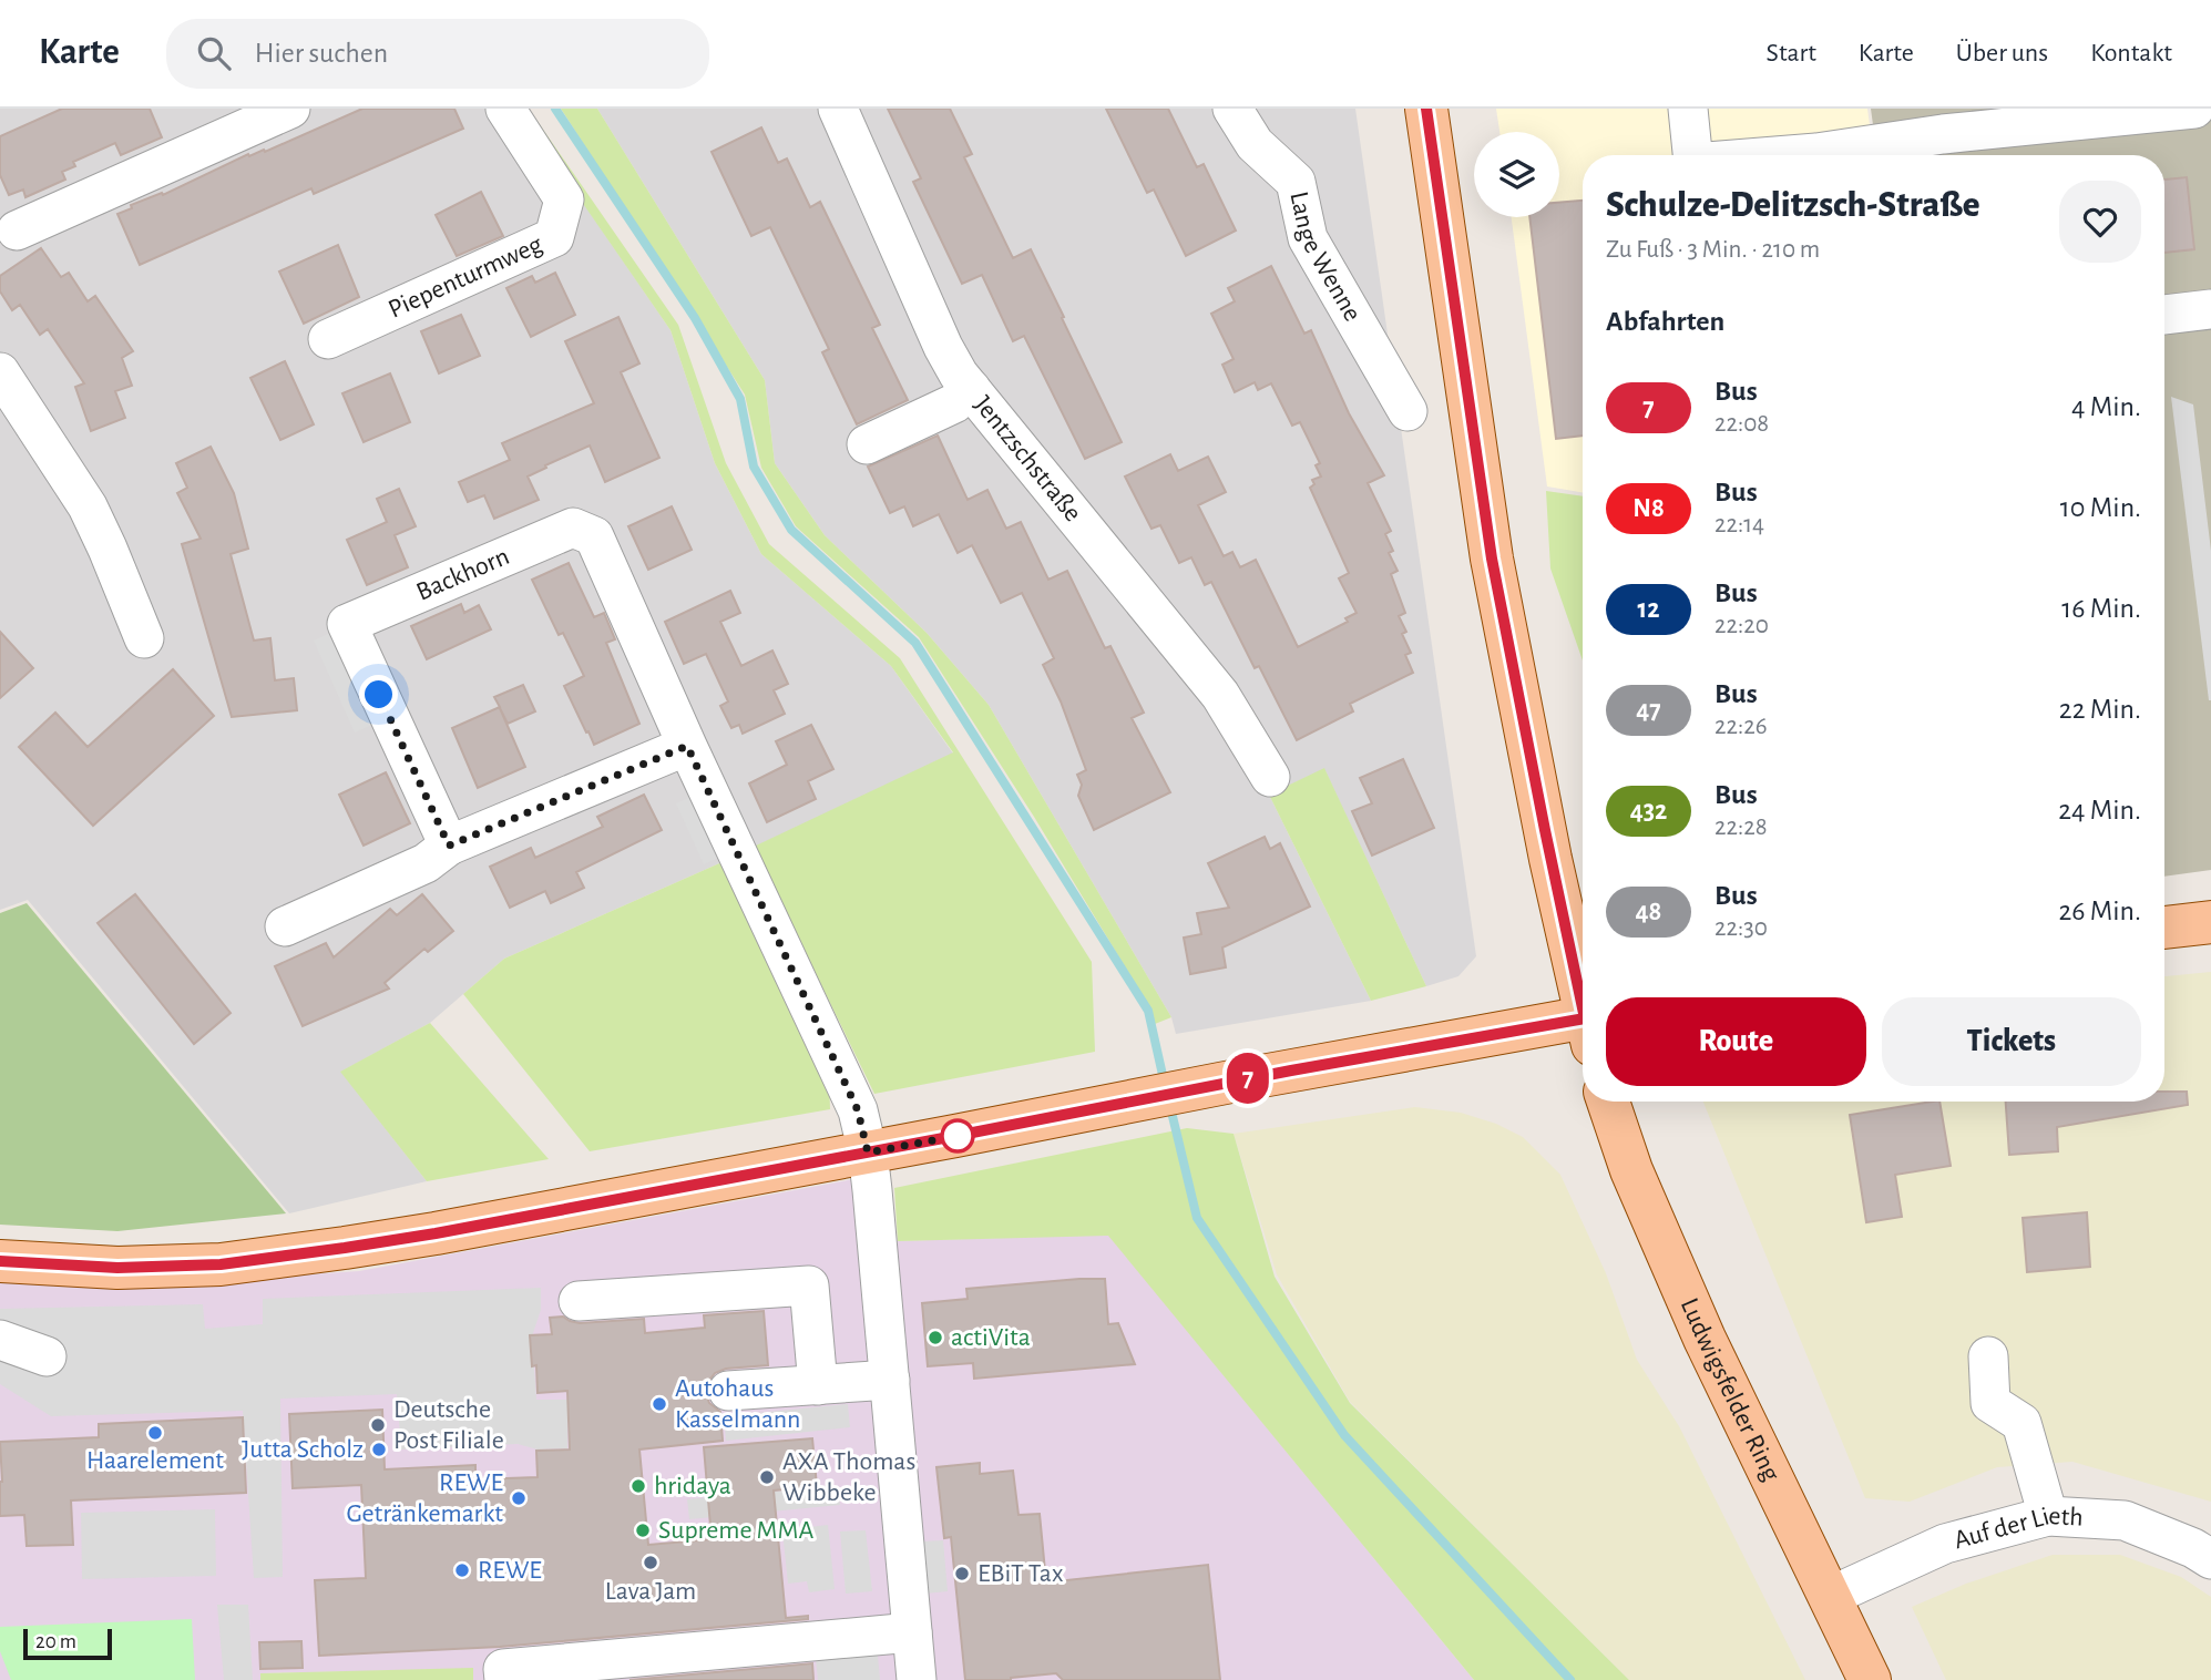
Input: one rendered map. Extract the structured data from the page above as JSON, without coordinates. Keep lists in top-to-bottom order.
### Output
{
  "streets": {
    "main road": ["Ludwigsfelder Ring"],
    "street": [
      "Lange Wenne",
      "Piepenturmweg",
      "Jentzschstraße",
      "Backhorn",
      "Auf der Lieth"
    ]
  },
  "crossings": [
    ["Ludwigsfelder Ring", "Auf der Lieth"]
  ],
  "places": [
    "actiVita",
    "Autohaus Kasselmann",
    "Deutsche Post Filiale",
    "Haarelement",
    "Jutta Scholz",
    "AXA Thomas Wibbeke",
    "hridaya",
    "REWE Getränkemarkt",
    "Supreme MMA",
    "Lava Jam",
    "REWE",
    "EBiT Tax"
  ],
  "lines": ["bus line 7"],
  "scale_bar": "20 m",
  "page": {
    "header": "Karte",
    "search": "Hier suchen",
    "nav": [
      "Start",
      "Karte",
      "Über uns",
      "Kontakt"
    ],
    "on_map": "7",
    "heading": [
      ["Schulze-Delitzsch-Straße", "Zu Fuß · 3 Min. · 210 m"],
      "Abfahrten"
    ],
    "list": [
      {
        "mark": "7",
        "name": "Bus",
        "note": "22:08",
        "value": "4 Min."
      },
      {
        "mark": "N8",
        "name": "Bus",
        "note": "22:14",
        "value": "10 Min."
      },
      {
        "mark": "12",
        "name": "Bus",
        "note": "22:20",
        "value": "16 Min."
      },
      {
        "mark": "47",
        "name": "Bus",
        "note": "22:26",
        "value": "22 Min."
      },
      {
        "mark": "432",
        "name": "Bus",
        "note": "22:28",
        "value": "24 Min."
      },
      {
        "mark": "48",
        "name": "Bus",
        "note": "22:30",
        "value": "26 Min."
      }
    ],
    "buttons": ["Route", "Tickets"],
    "scale": "20 m"
  }
}
